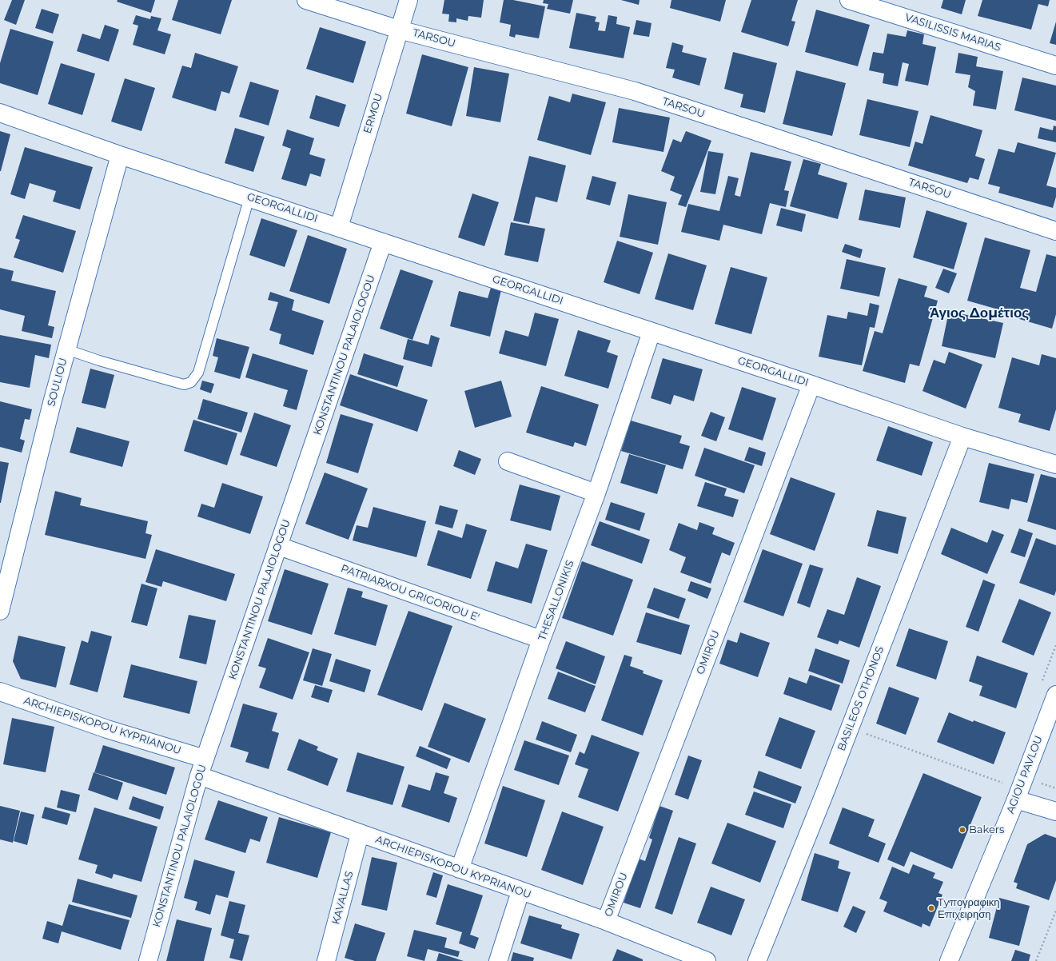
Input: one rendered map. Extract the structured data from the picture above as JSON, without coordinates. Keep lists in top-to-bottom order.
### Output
{
  "streets": {
    "street": [
      "VASILISSIS MARIAS",
      "TARSOU",
      "ERMOU",
      "GEORGALLIDI",
      "KONSTANTINOU PALAIOLOGOU",
      "SOULIOU",
      "PATRIARXOU GRIGORIOU E'",
      "THESALLONIKIS",
      "OMIROU",
      "BASILEOS OTHONOS",
      "ARCHIEPISKOPOU KYPRIANOU",
      "AGIOU PAVLOU",
      "KAVALLAS"
    ]
  },
  "crossings": [
    ["TARSOU", "ERMOU"],
    ["ERMOU", "GEORGALLIDI"],
    ["GEORGALLIDI", "KONSTANTINOU PALAIOLOGOU"],
    ["GEORGALLIDI", "SOULIOU"],
    ["GEORGALLIDI", "THESALLONIKIS"],
    ["GEORGALLIDI", "OMIROU"],
    ["GEORGALLIDI", "BASILEOS OTHONOS"],
    ["KONSTANTINOU PALAIOLOGOU", "PATRIARXOU GRIGORIOU E'"],
    ["KONSTANTINOU PALAIOLOGOU", "ARCHIEPISKOPOU KYPRIANOU"],
    ["PATRIARXOU GRIGORIOU E'", "THESALLONIKIS"],
    ["THESALLONIKIS", "ARCHIEPISKOPOU KYPRIANOU"],
    ["OMIROU", "ARCHIEPISKOPOU KYPRIANOU"],
    ["ARCHIEPISKOPOU KYPRIANOU", "KAVALLAS"]
  ],
  "districts": ["Άγιος Δομέτιος"],
  "places": ["Bakers", "Tyπογραφικη Επιχειρηση"]
}
